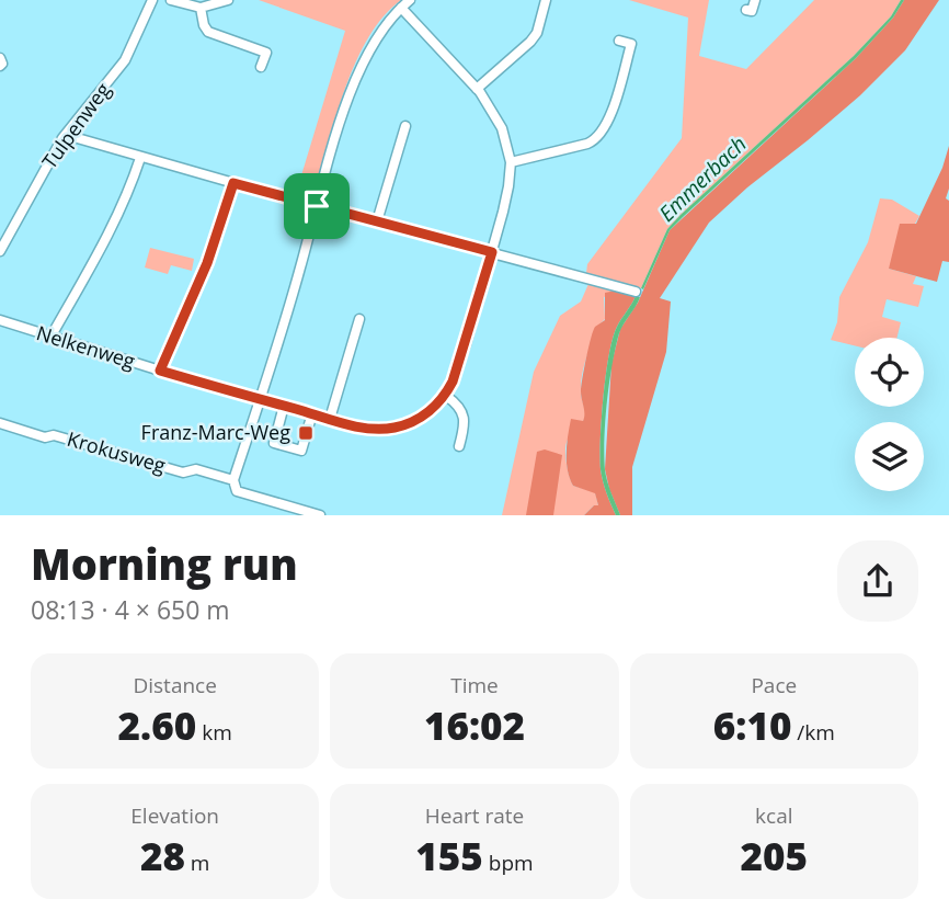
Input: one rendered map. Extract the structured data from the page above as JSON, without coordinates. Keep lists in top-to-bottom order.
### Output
{
  "streets": {
    "street": ["Tulpenweg", "Nelkenweg", "Krokusweg"]
  },
  "water": ["Emmerbach"],
  "places": {
    "transit": ["Franz-Marc-Weg"]
  },
  "page": {
    "heading": ["Morning run", "08:13 · 4 × 650 m"],
    "stats": [
      ["Distance", "2.60 km"],
      ["Time", "16:02"],
      ["Pace", "6:10 /km"],
      ["Elevation", "28 m"],
      ["Heart rate", "155 bpm"],
      ["kcal", "205"]
    ]
  }
}
